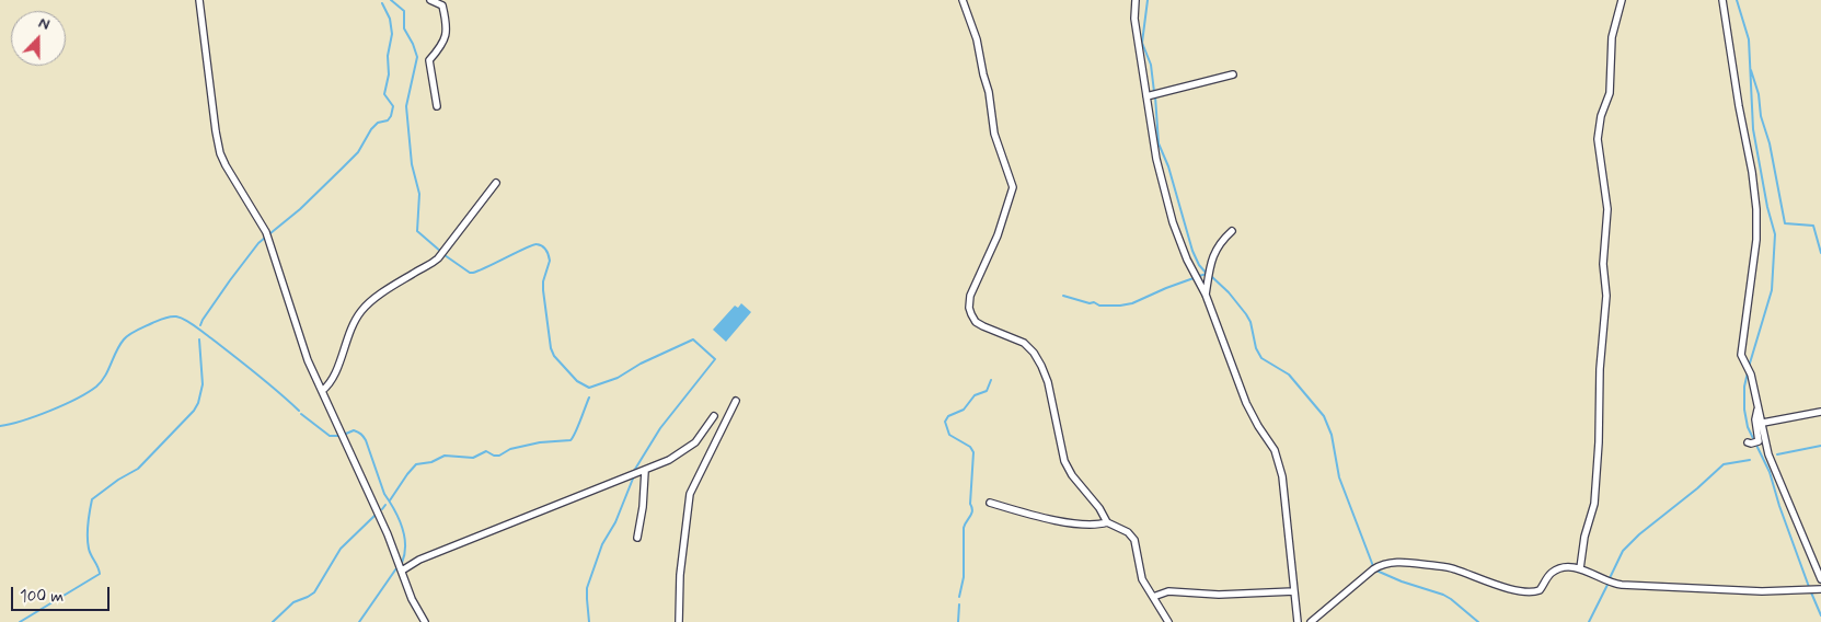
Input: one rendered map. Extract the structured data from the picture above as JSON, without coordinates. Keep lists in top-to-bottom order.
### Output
{
  "scale_bar": "100 m",
  "north": "top"
}
